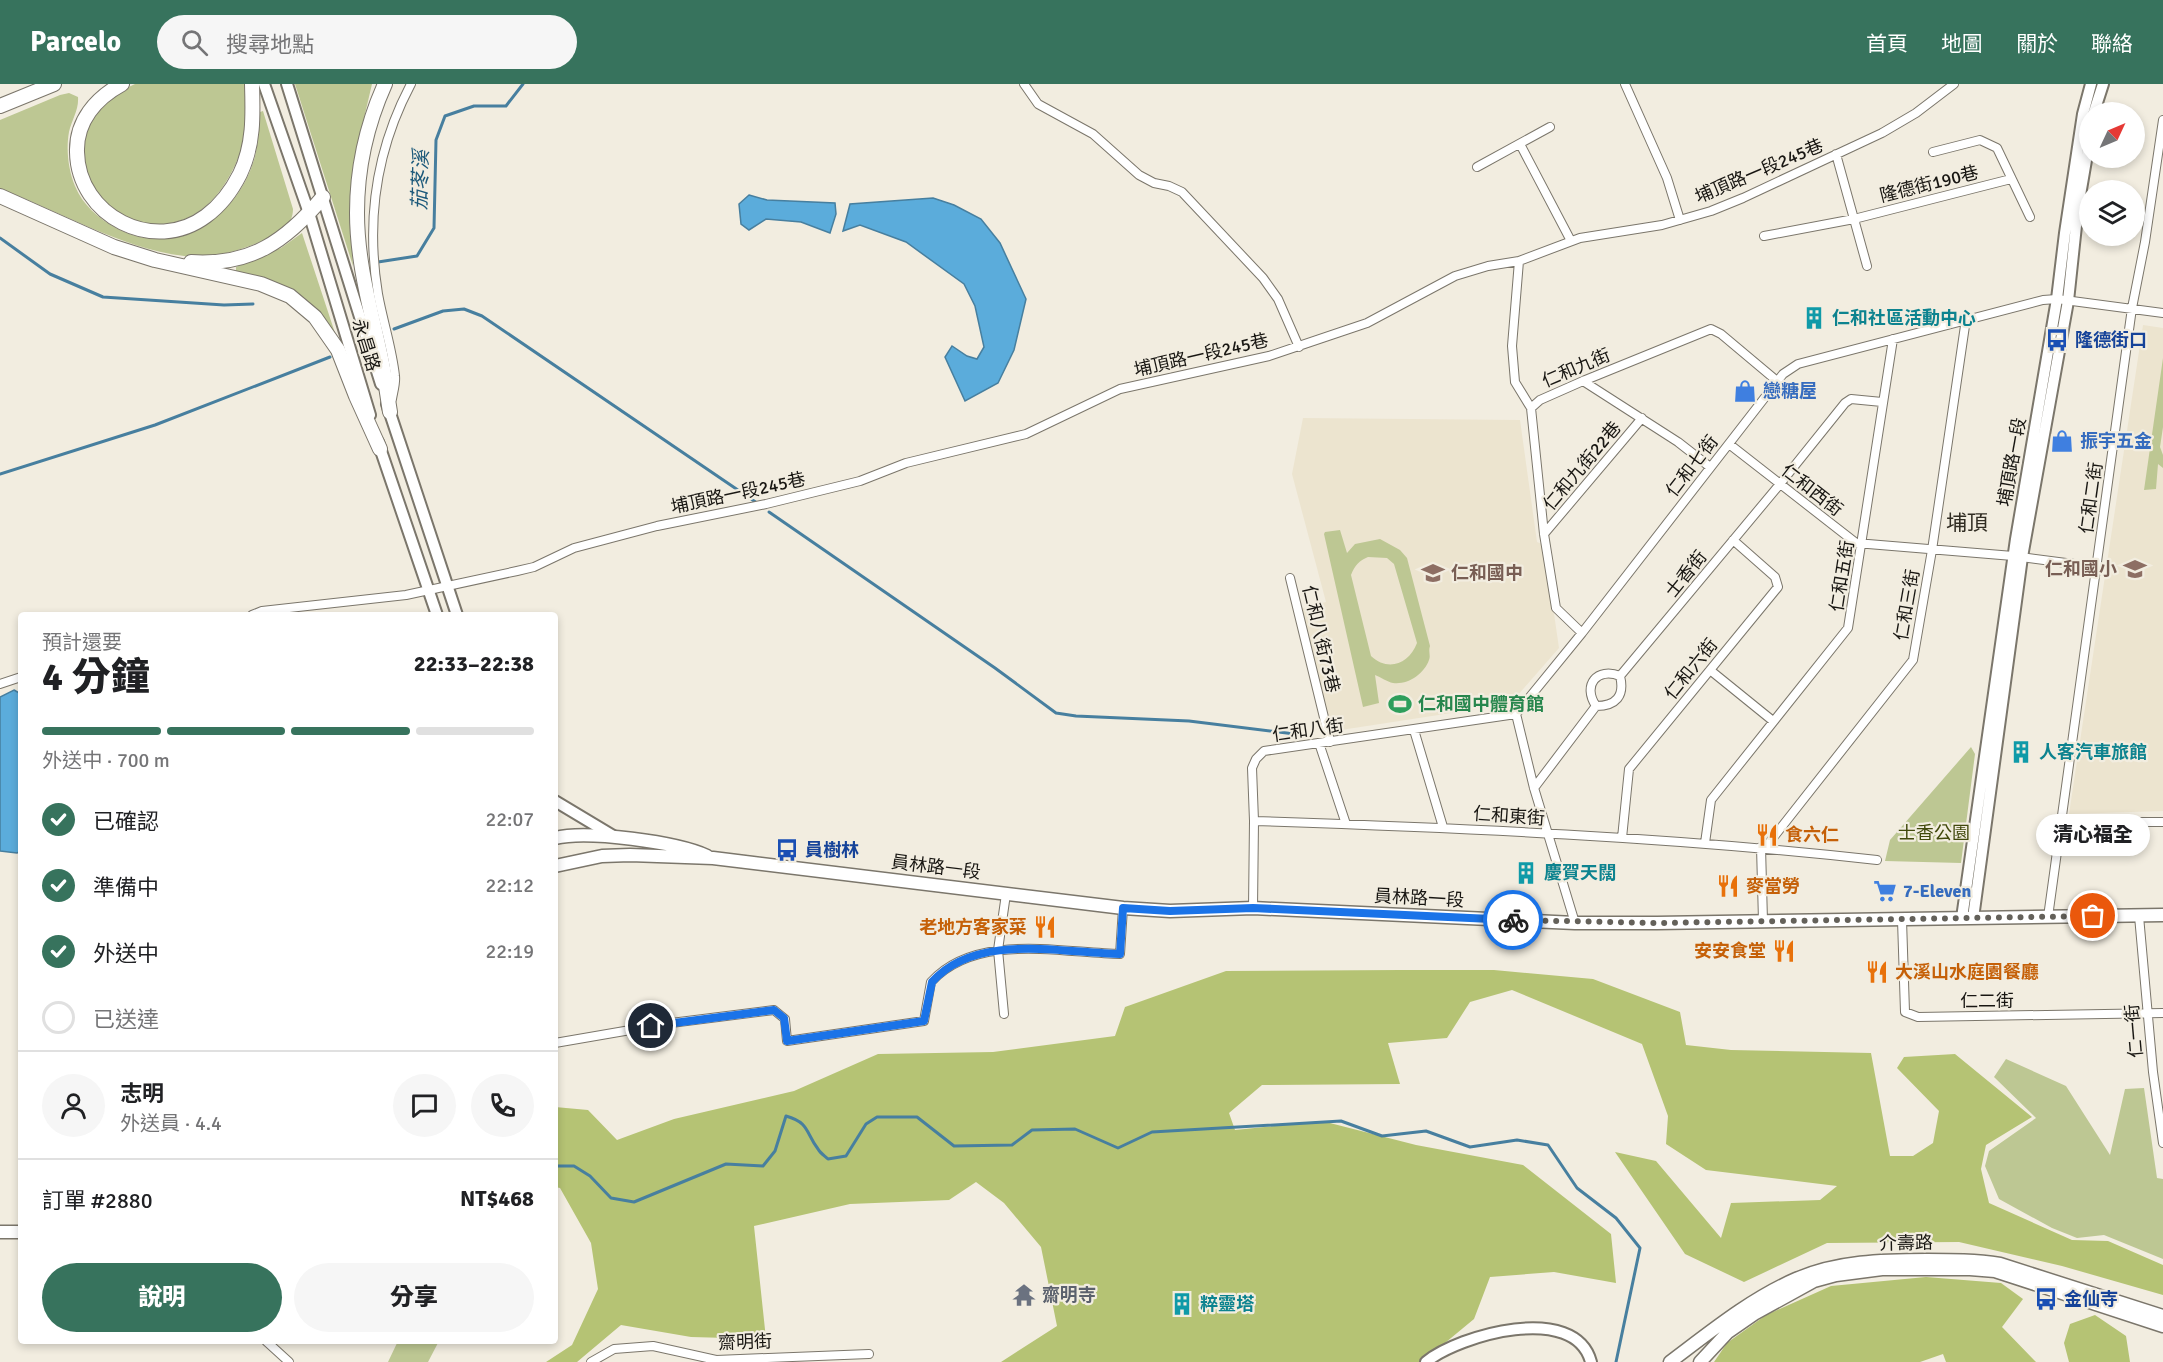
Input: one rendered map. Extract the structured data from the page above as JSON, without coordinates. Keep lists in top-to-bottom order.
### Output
{
  "streets": {
    "main road": ["員林路一段", "介壽路"],
    "street": [
      "埔頂路一段245巷",
      "隆德街190巷",
      "永昌路",
      "仁和九街",
      "埔頂路一段",
      "仁和九街22巷",
      "仁和七街",
      "仁和西街",
      "仁和二街",
      "士香街",
      "仁和五街",
      "仁和三街",
      "仁和八街73巷",
      "仁和六街",
      "仁和八街",
      "仁和東街",
      "仁二街",
      "仁一街",
      "齋明街"
    ]
  },
  "crossings": [
    ["埔頂路一段245巷", "永昌路"],
    ["仁和九街", "仁和九街22巷"],
    ["仁和九街", "仁和七街"],
    ["埔頂路一段", "仁和七街"],
    ["埔頂路一段", "仁和西街"],
    ["埔頂路一段", "員林路一段"],
    ["仁和七街", "仁和西街"],
    ["仁和七街", "仁和二街"],
    ["仁和七街", "仁和五街"],
    ["仁和七街", "仁和三街"],
    ["仁和七街", "仁和八街"],
    ["仁和西街", "仁和二街"],
    ["仁和西街", "士香街"],
    ["仁和西街", "仁和五街"],
    ["仁和西街", "仁和三街"],
    ["仁和二街", "員林路一段"],
    ["士香街", "仁和五街"],
    ["士香街", "仁和六街"],
    ["仁和五街", "仁和東街"],
    ["仁和三街", "仁和東街"],
    ["仁和八街73巷", "仁和八街"],
    ["仁和六街", "仁和東街"],
    ["仁和八街", "仁和東街"],
    ["仁和八街", "員林路一段"],
    ["員林路一段", "仁二街"],
    ["員林路一段", "仁一街"],
    ["仁二街", "仁一街"]
  ],
  "districts": ["埔頂"],
  "water": ["茄苳溪"],
  "parks": ["士香公園"],
  "places": {
    "building": [
      "仁和社區活動中心",
      "人客汽車旅館",
      "慶賀天闊",
      "粹靈塔"
    ],
    "bus stop": ["隆德街口", "員樹林", "金仙寺"],
    "shop": ["戀糖屋", "振宇五金"],
    "school or university": ["仁和國小", "仁和國中"],
    "sports": ["仁和國中體育館"],
    "restaurant": [
      "食六仁",
      "麥當勞",
      "老地方客家菜",
      "安安食堂",
      "大溪山水庭園餐廳"
    ],
    "supermarket": ["7-Eleven"],
    "other": ["清心福全"],
    "temple": ["齋明寺"]
  },
  "north": "top right",
  "page": {
    "header": "Parcelo",
    "search": "搜尋地點",
    "nav": [
      "首頁",
      "地圖",
      "關於",
      "聯絡"
    ],
    "heading": ["4 分鐘", "預計還要", "22:33–22:38"],
    "panel": [
      "志明",
      "外送員 · 4.4",
      "訂單 #2880",
      "NT$468"
    ],
    "bar": "外送中 · 700 m",
    "list": [
      ["已確認", "22:07"],
      ["準備中", "22:12"],
      ["外送中", "22:19"],
      "已送達"
    ],
    "bubble": "清心福全",
    "buttons": ["說明", "分享"]
  }
}
